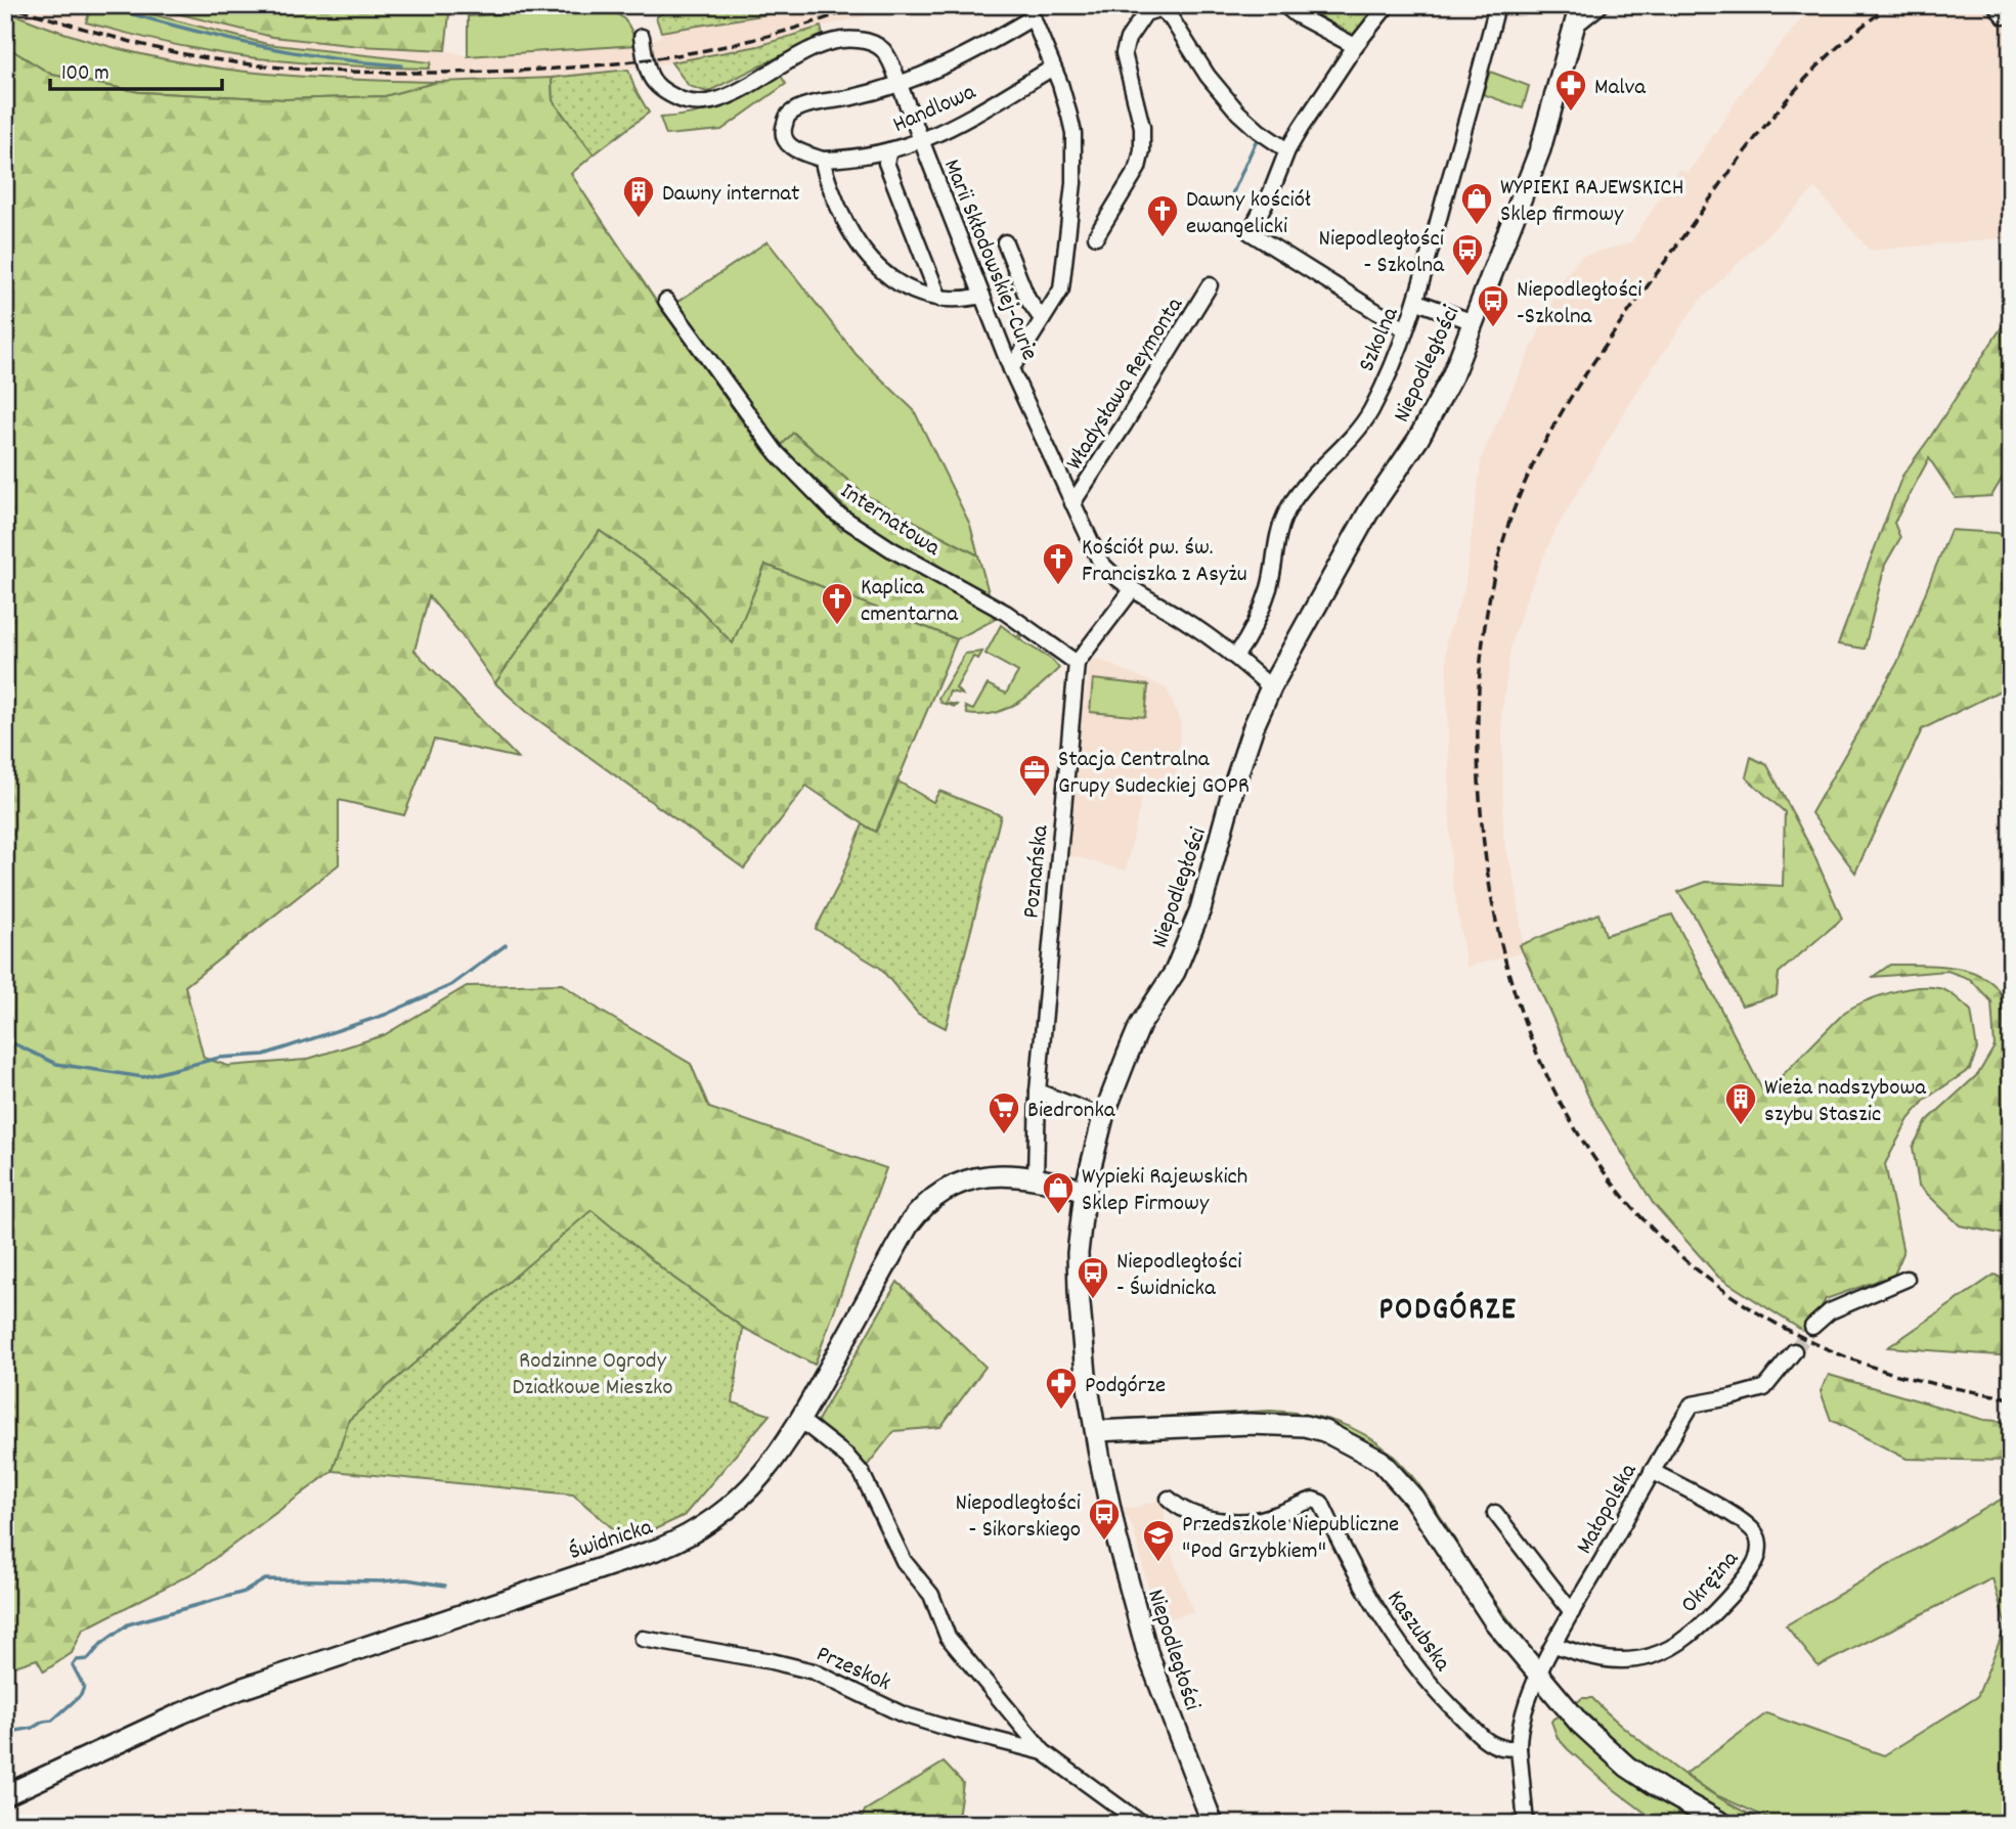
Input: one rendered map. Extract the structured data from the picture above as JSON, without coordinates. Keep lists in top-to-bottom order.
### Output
{
  "streets": {
    "main road": ["Niepodległości", "Świdnicka"],
    "street": [
      "Handlowa",
      "Marii Skłodowskiej-Curie",
      "Szkolna",
      "Władysława Reymonta",
      "Internatowa",
      "Poznańska",
      "Małopolska",
      "Okrężna",
      "Kaszubska",
      "Przeskok"
    ]
  },
  "crossings": [
    ["Handlowa", "Marii Skłodowskiej-Curie"],
    ["Marii Skłodowskiej-Curie", "Szkolna"],
    ["Marii Skłodowskiej-Curie", "Niepodległości"],
    ["Marii Skłodowskiej-Curie", "Władysława Reymonta"],
    ["Niepodległości", "Świdnicka"],
    ["Internatowa", "Poznańska"],
    ["Poznańska", "Świdnicka"],
    ["Małopolska", "Okrężna"],
    ["Małopolska", "Kaszubska"],
    ["Świdnicka", "Przeskok"]
  ],
  "districts": ["PODGÓRZE"],
  "parks": ["Rodzinne Ogrody Działkowe Mieszko"],
  "places": {
    "pharmacy": ["Malva", "Podgórze"],
    "building": ["Dawny internat", "Wieża nadszybowa szybu Staszic"],
    "shop": ["WYPIEKI RAJEWSKICH Sklep firmowy", "Wypieki Rajewskich Sklep Firmowy"],
    "church": ["Dawny kościół ewangelicki", "Kościół pw. św. Franciszka z Asyżu", "Kaplica cmentarna"],
    "bus stop": [
      "Niepodległości - Szkolna",
      "Niepodległości -Szkolna",
      "Niepodległości - Świdnicka",
      "Niepodległości - Sikorskiego"
    ],
    "office": ["Stacja Centralna Grupy Sudeckiej GOPR"],
    "supermarket": ["Biedronka"],
    "school or university": ["Przedszkole Niepubliczne \"Pod Grzybkiem\""]
  },
  "scale_bar": "100 m"
}
